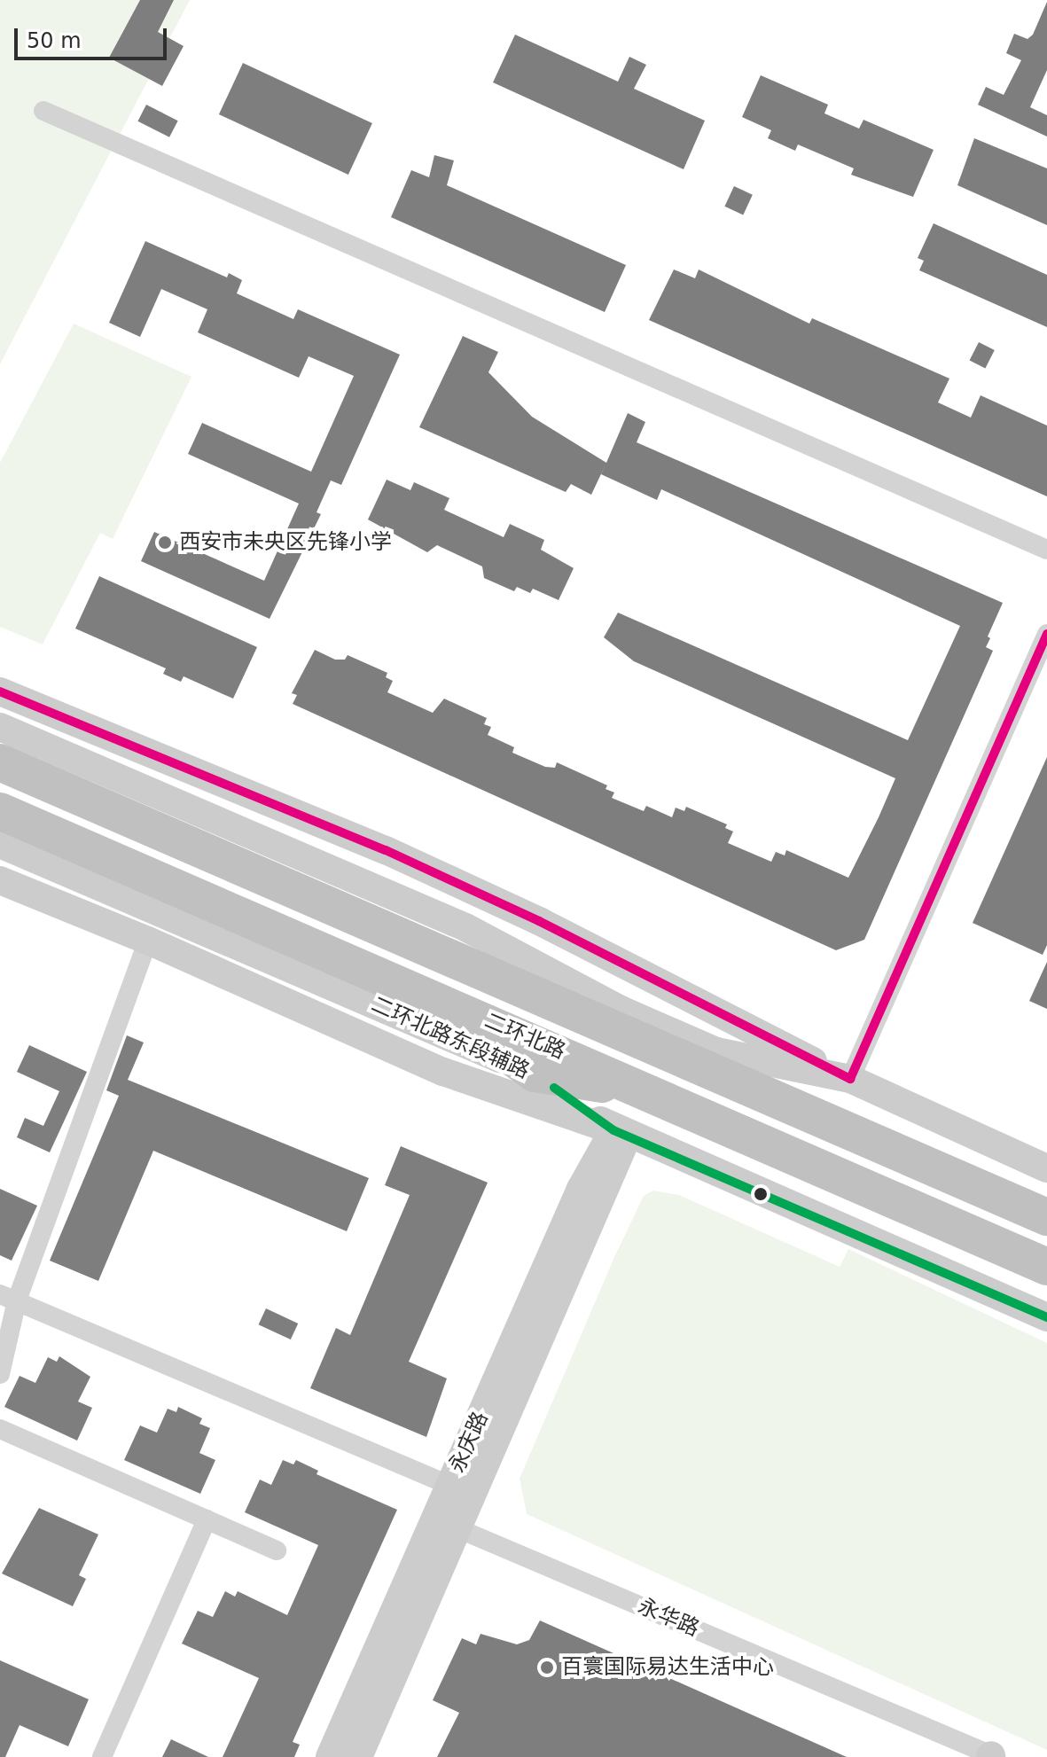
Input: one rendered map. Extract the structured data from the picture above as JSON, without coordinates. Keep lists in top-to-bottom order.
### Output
{
  "streets": {
    "highway": ["二环北路"],
    "street": ["二环北路东段辅路", "永庆路", "永华路"]
  },
  "crossings": [
    ["二环北路东段辅路", "永庆路"],
    ["永庆路", "永华路"]
  ],
  "places": ["西安市未央区先锋小学", "百寰国际易达生活中心"],
  "scale_bar": "50 m"
}
